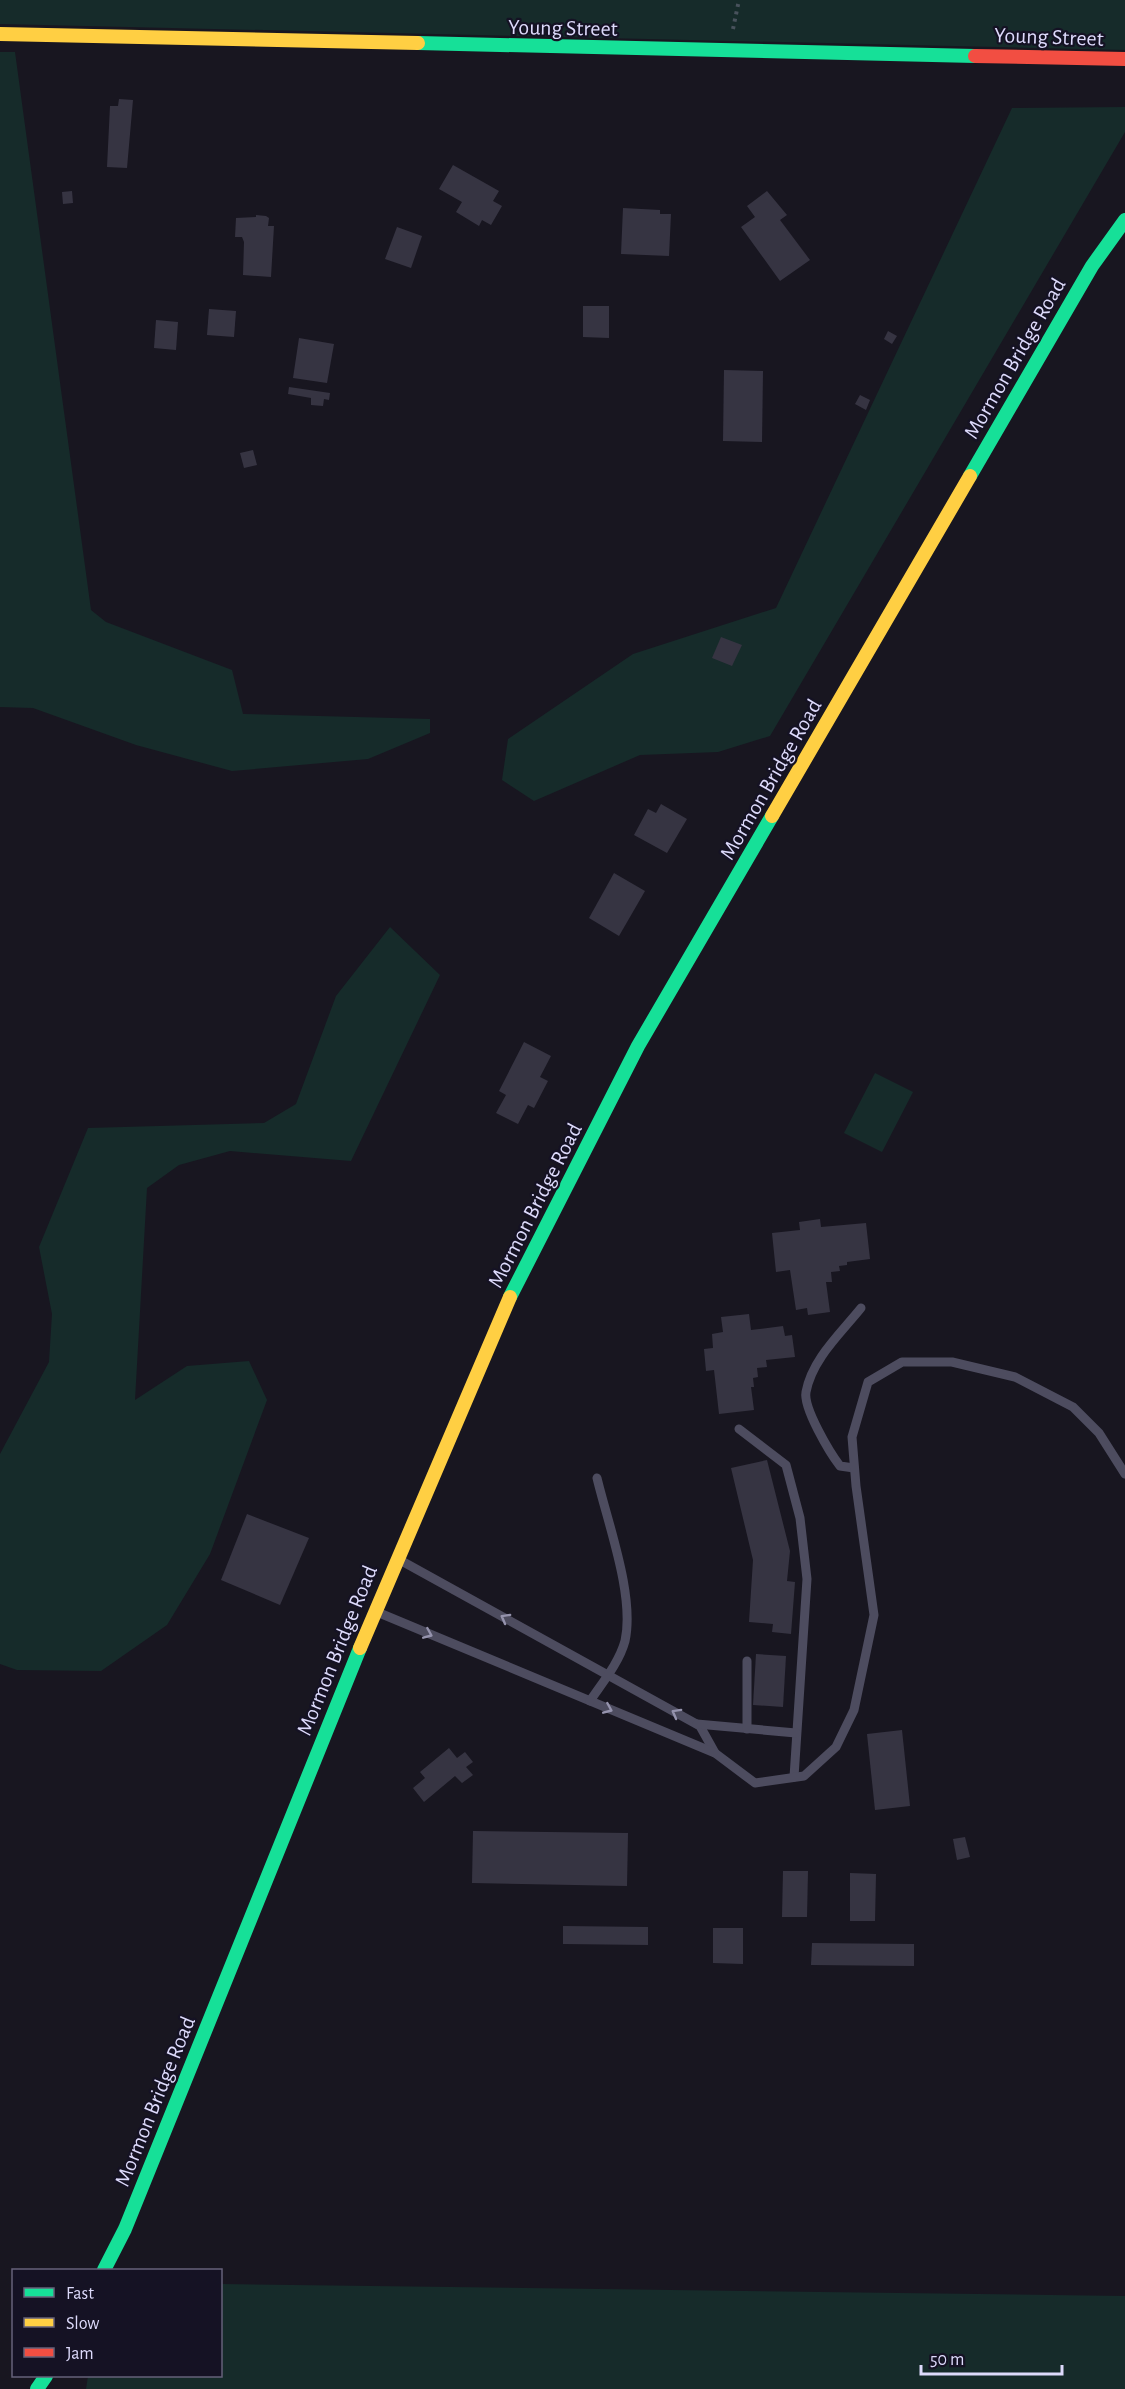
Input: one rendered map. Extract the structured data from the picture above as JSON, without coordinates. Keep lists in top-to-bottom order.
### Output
{
  "streets": {
    "main road": ["Young Street", "Mormon Bridge Road"]
  },
  "legend": ["Fast", "Slow", "Jam"],
  "scale_bar": "50 m"
}
